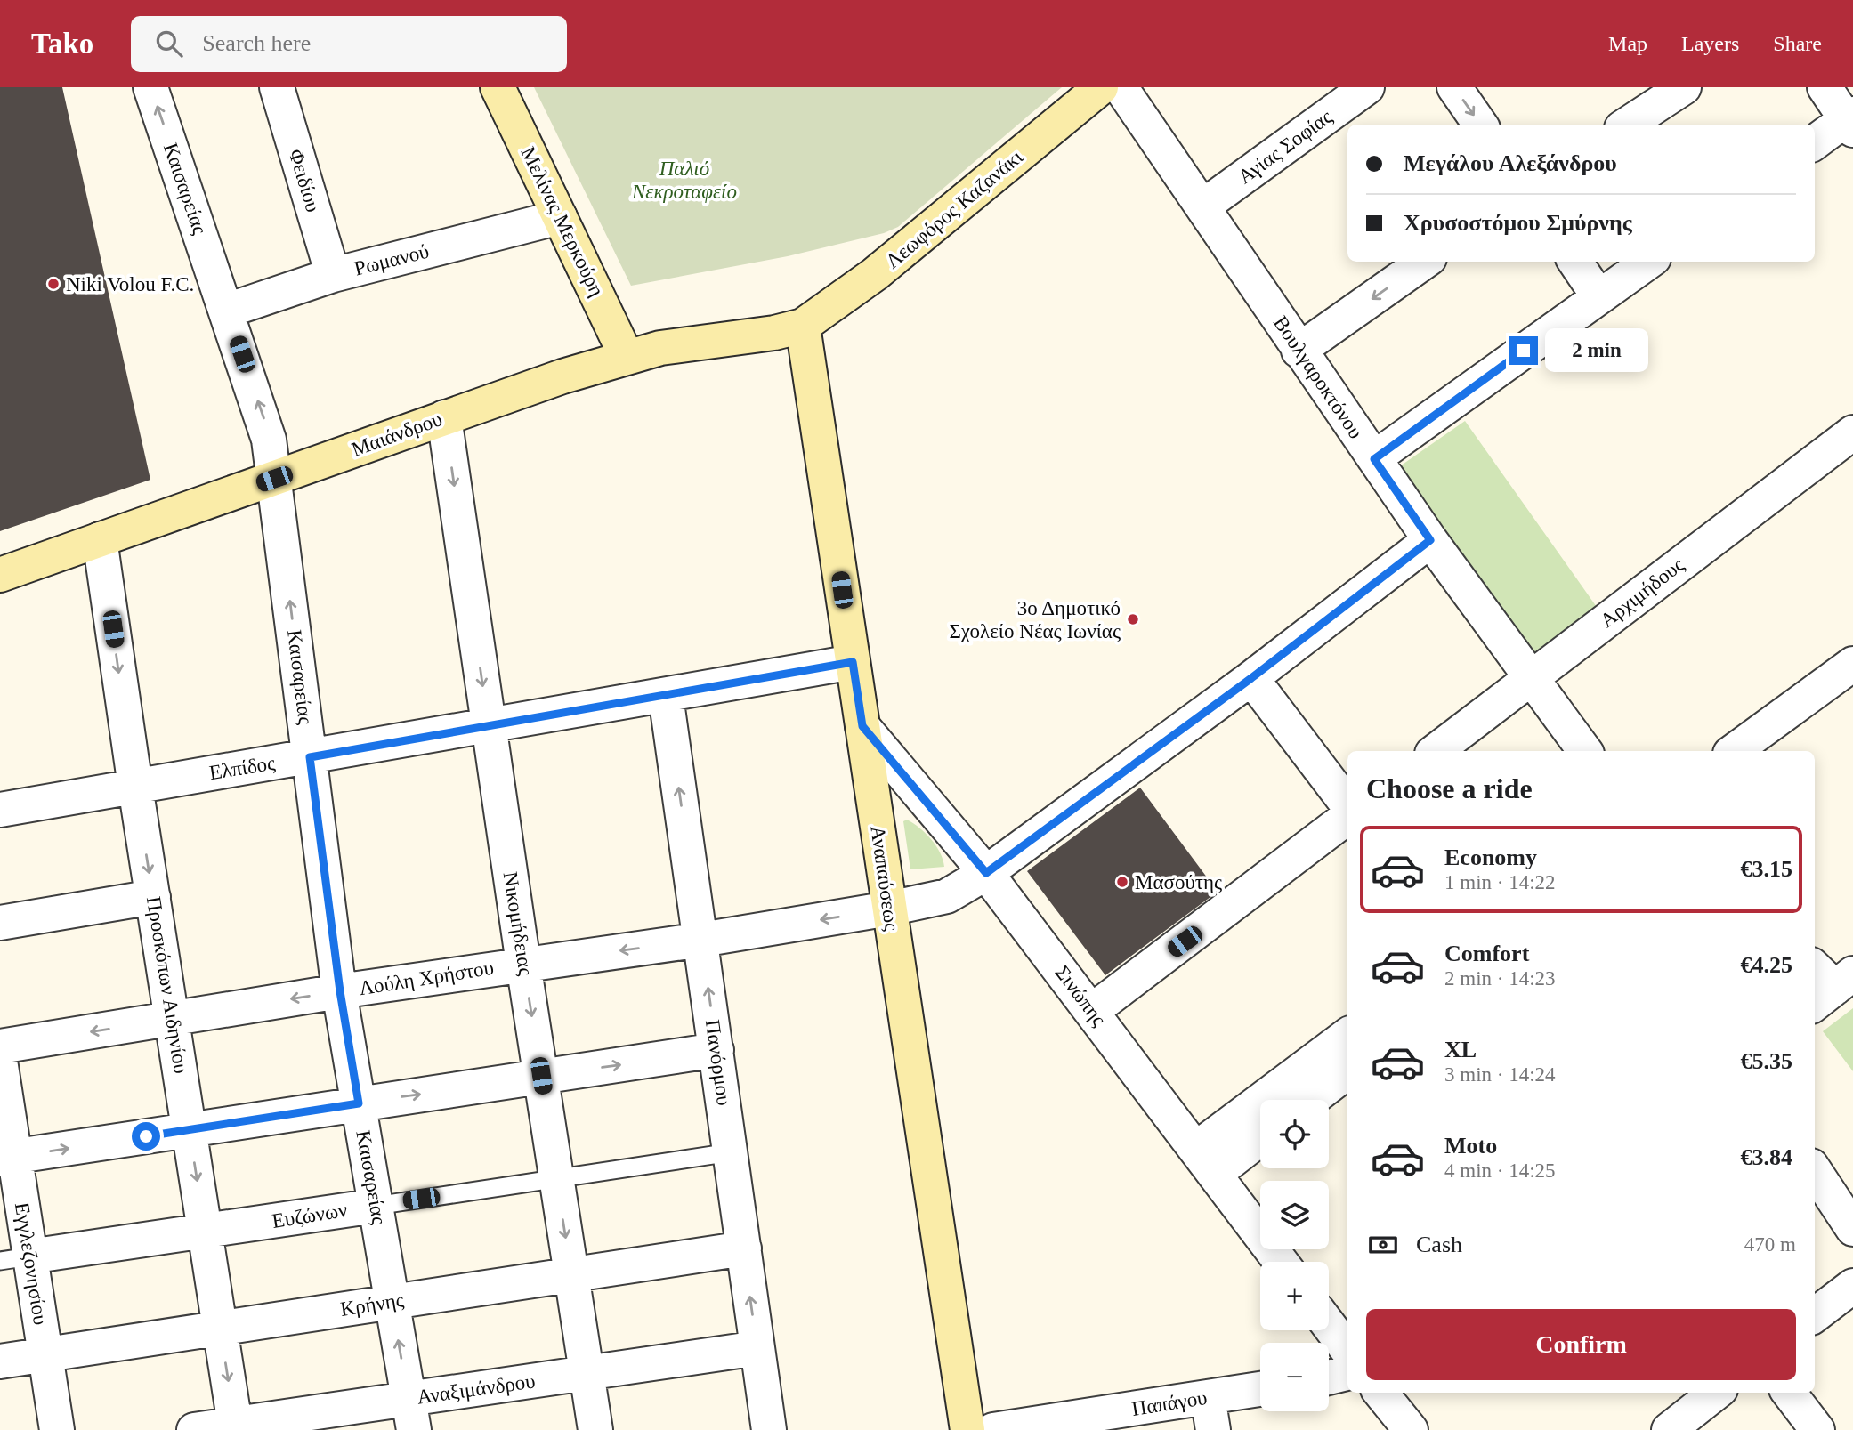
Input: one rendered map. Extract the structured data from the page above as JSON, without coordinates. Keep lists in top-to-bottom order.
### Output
{
  "streets": {
    "street": [
      "Αγίας Σοφίας",
      "Φειδίου",
      "Καισαρείας",
      "Λεωφόρος Καζανάκι",
      "Μελίνας Μερκούρη",
      "Ρωμανού",
      "Βουλγαροκτόνου",
      "Μαιάνδρου",
      "Αρχιμήδους",
      "Ελπίδος",
      "Αναπαύσεως",
      "Νικομήδειας",
      "Λούλη Χρήστου",
      "Προσκόπων Αιδηνίου",
      "Σινώπης",
      "Πανόρμου",
      "Ευζώνων",
      "Εγγλεζονησίου",
      "Κρήνης",
      "Αναξιμάνδρου",
      "Παπάγου"
    ]
  },
  "crossings": [
    ["Αγίας Σοφίας", "Βουλγαροκτόνου"],
    ["Φειδίου", "Ρωμανού"],
    ["Καισαρείας", "Ρωμανού"],
    ["Καισαρείας", "Μαιάνδρου"],
    ["Καισαρείας", "Ελπίδος"],
    ["Καισαρείας", "Λούλη Χρήστου"],
    ["Καισαρείας", "Ευζώνων"],
    ["Καισαρείας", "Κρήνης"],
    ["Καισαρείας", "Αναξιμάνδρου"],
    ["Λεωφόρος Καζανάκι", "Μαιάνδρου"],
    ["Λεωφόρος Καζανάκι", "Αναπαύσεως"],
    ["Μελίνας Μερκούρη", "Ρωμανού"],
    ["Μελίνας Μερκούρη", "Μαιάνδρου"],
    ["Βουλγαροκτόνου", "Αρχιμήδους"],
    ["Βουλγαροκτόνου", "Λούλη Χρήστου"],
    ["Μαιάνδρου", "Αναπαύσεως"],
    ["Μαιάνδρου", "Νικομήδειας"],
    ["Μαιάνδρου", "Προσκόπων Αιδηνίου"],
    ["Ελπίδος", "Αναπαύσεως"],
    ["Ελπίδος", "Νικομήδειας"],
    ["Ελπίδος", "Προσκόπων Αιδηνίου"],
    ["Ελπίδος", "Πανόρμου"],
    ["Αναπαύσεως", "Λούλη Χρήστου"],
    ["Αναπαύσεως", "Σινώπης"],
    ["Νικομήδειας", "Λούλη Χρήστου"],
    ["Νικομήδειας", "Ευζώνων"],
    ["Νικομήδειας", "Κρήνης"],
    ["Νικομήδειας", "Αναξιμάνδρου"],
    ["Λούλη Χρήστου", "Προσκόπων Αιδηνίου"],
    ["Λούλη Χρήστου", "Σινώπης"],
    ["Λούλη Χρήστου", "Πανόρμου"],
    ["Προσκόπων Αιδηνίου", "Ευζώνων"],
    ["Προσκόπων Αιδηνίου", "Κρήνης"],
    ["Προσκόπων Αιδηνίου", "Αναξιμάνδρου"],
    ["Πανόρμου", "Ευζώνων"],
    ["Πανόρμου", "Κρήνης"],
    ["Πανόρμου", "Αναξιμάνδρου"],
    ["Ευζώνων", "Εγγλεζονησίου"],
    ["Εγγλεζονησίου", "Κρήνης"]
  ],
  "one_way": [
    "Καισαρείας",
    "Νικομήδειας",
    "Προσκόπων Αιδηνίου",
    "Πανόρμου"
  ],
  "parks": ["Παλιό Νεκροταφείο"],
  "places": ["Niki Volou F.C.", "3ο Δημοτικό Σχολείο Νέας Ιωνίας", "Μασούτης"],
  "page": {
    "header": "Tako",
    "search": "Search here",
    "nav": ["Map", "Layers", "Share"],
    "banner": ["Μεγάλου Αλεξάνδρου", "Χρυσοστόμου Σμύρνης"],
    "bubble": "2 min",
    "heading": "Choose a ride",
    "list": [
      {
        "name": "Economy",
        "note": "1 min · 14:22",
        "value": "€3.15"
      },
      {
        "name": "Comfort",
        "note": "2 min · 14:23",
        "value": "€4.25"
      },
      {
        "name": "XL",
        "note": "3 min · 14:24",
        "value": "€5.35"
      },
      {
        "name": "Moto",
        "note": "4 min · 14:25",
        "value": "€3.84"
      }
    ],
    "map_buttons": ["+", "−"],
    "pay": ["Cash", "470 m"],
    "buttons": "Confirm"
  }
}
